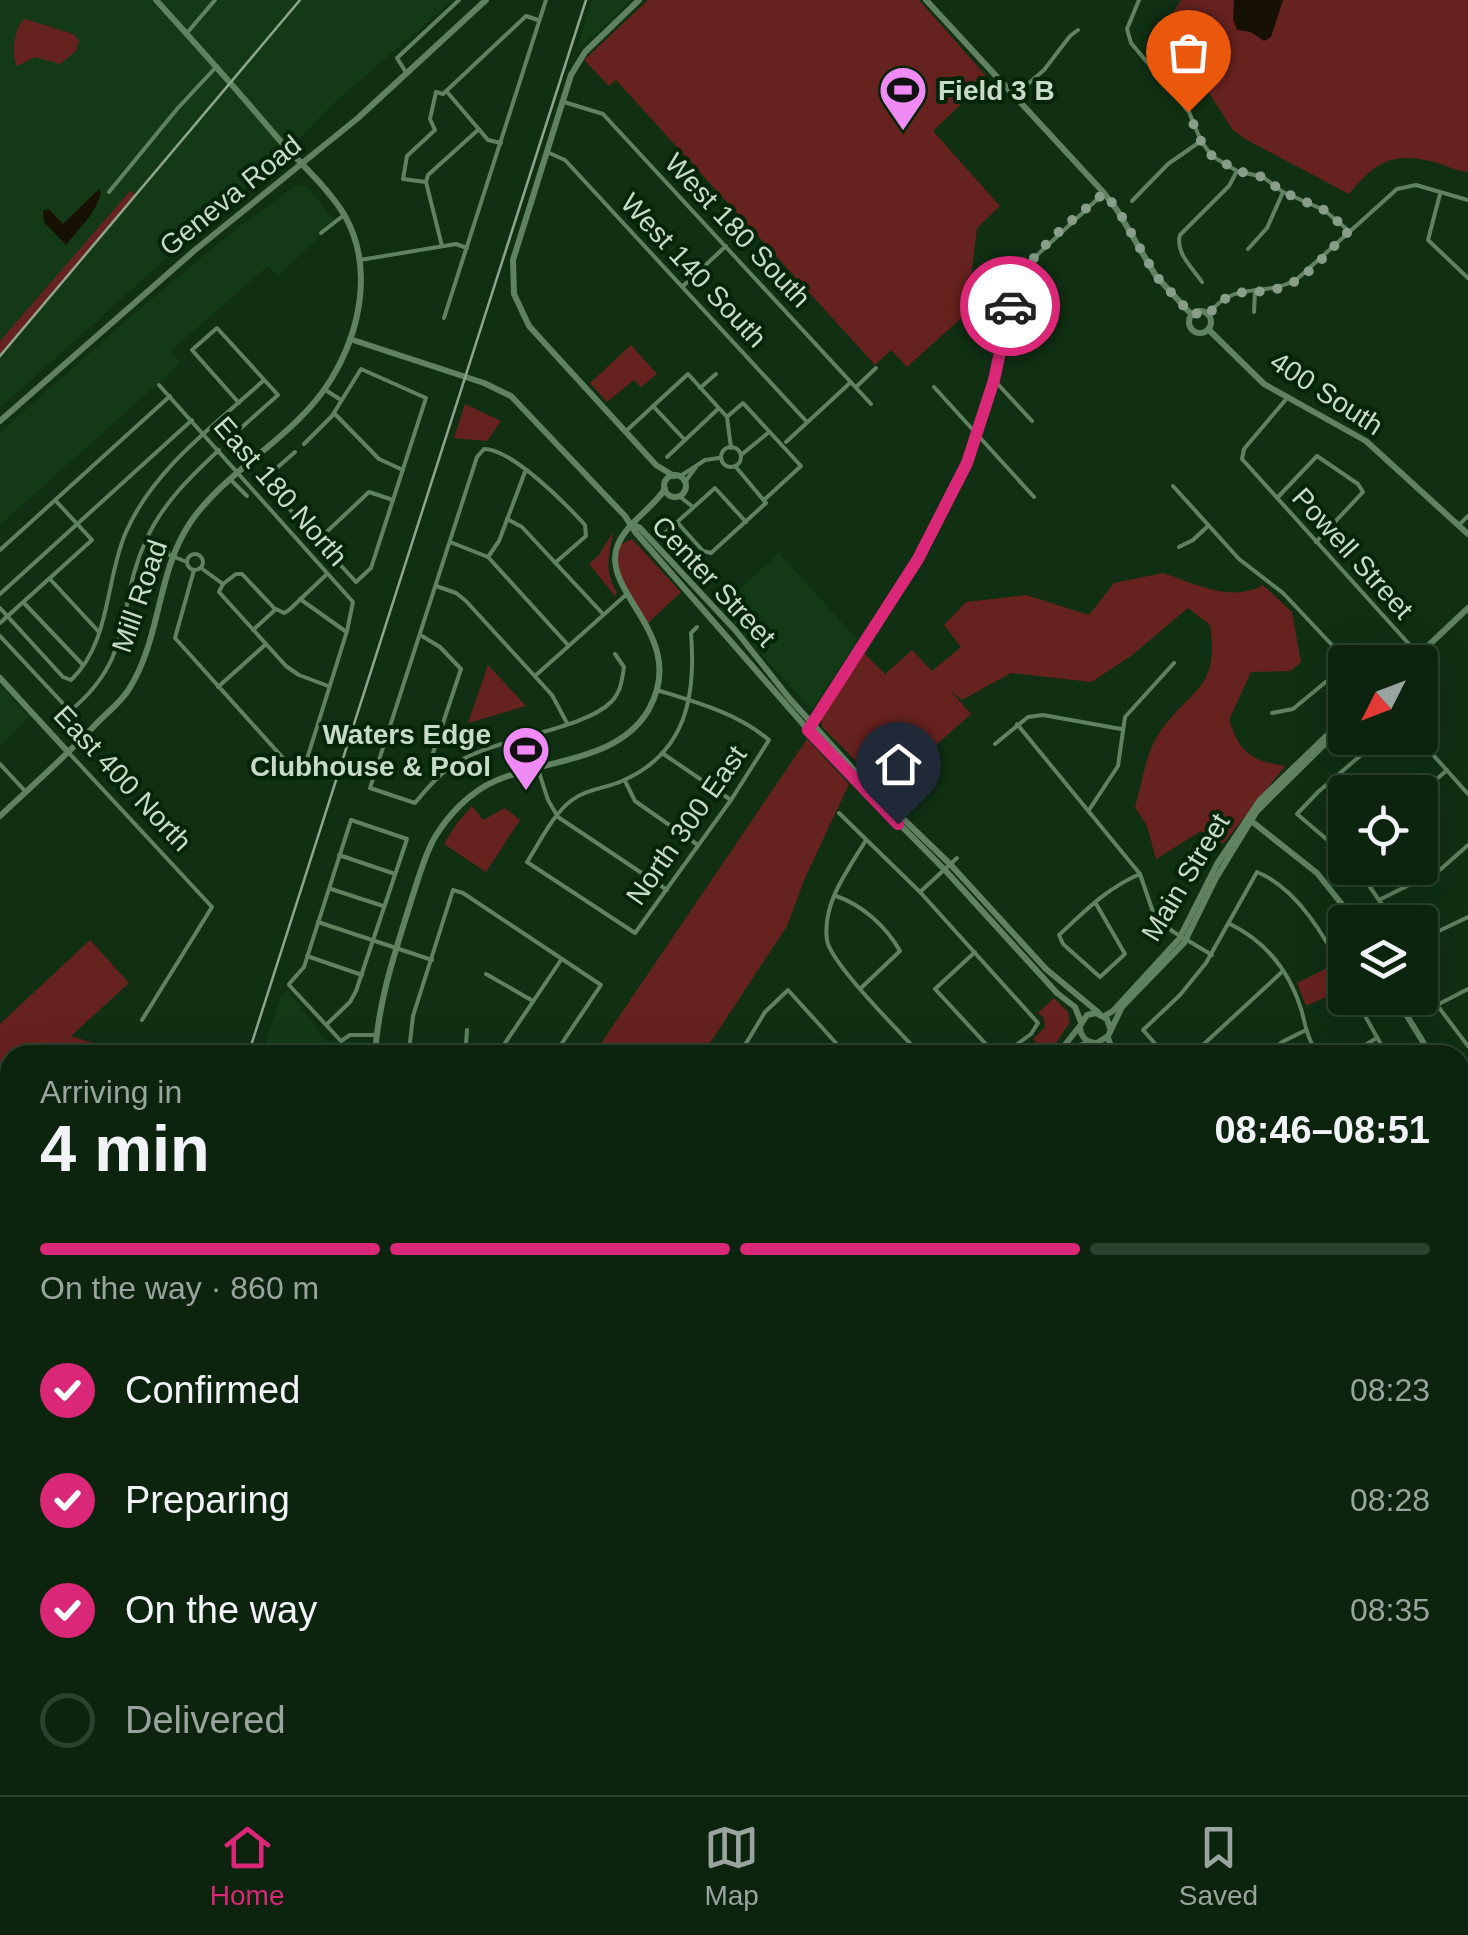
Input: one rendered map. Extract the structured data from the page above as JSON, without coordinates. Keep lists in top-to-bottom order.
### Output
{
  "streets": {
    "main road": [
      "Geneva Road",
      "400 South",
      "Center Street",
      "Mill Road",
      "East 400 North",
      "Main Street"
    ],
    "street": [
      "West 180 South",
      "West 140 South",
      "East 180 North",
      "Powell Street",
      "North 300 East"
    ]
  },
  "crossings": [
    ["400 South", "Powell Street"],
    ["East 180 North", "Mill Road"],
    ["Center Street", "Mill Road"],
    ["Center Street", "Main Street"],
    ["Mill Road", "East 400 North"]
  ],
  "places": {
    "sports": ["Field 3 B", "Waters Edge Clubhouse & Pool"]
  },
  "north": "bottom left",
  "page": {
    "heading": ["4 min", "Arriving in", "08:46–08:51"],
    "bar": "On the way · 860 m",
    "list": [
      ["Confirmed", "08:23"],
      ["Preparing", "08:28"],
      ["On the way", "08:35"],
      "Delivered"
    ],
    "tabs": ["Home", "Map", "Saved"]
  }
}
